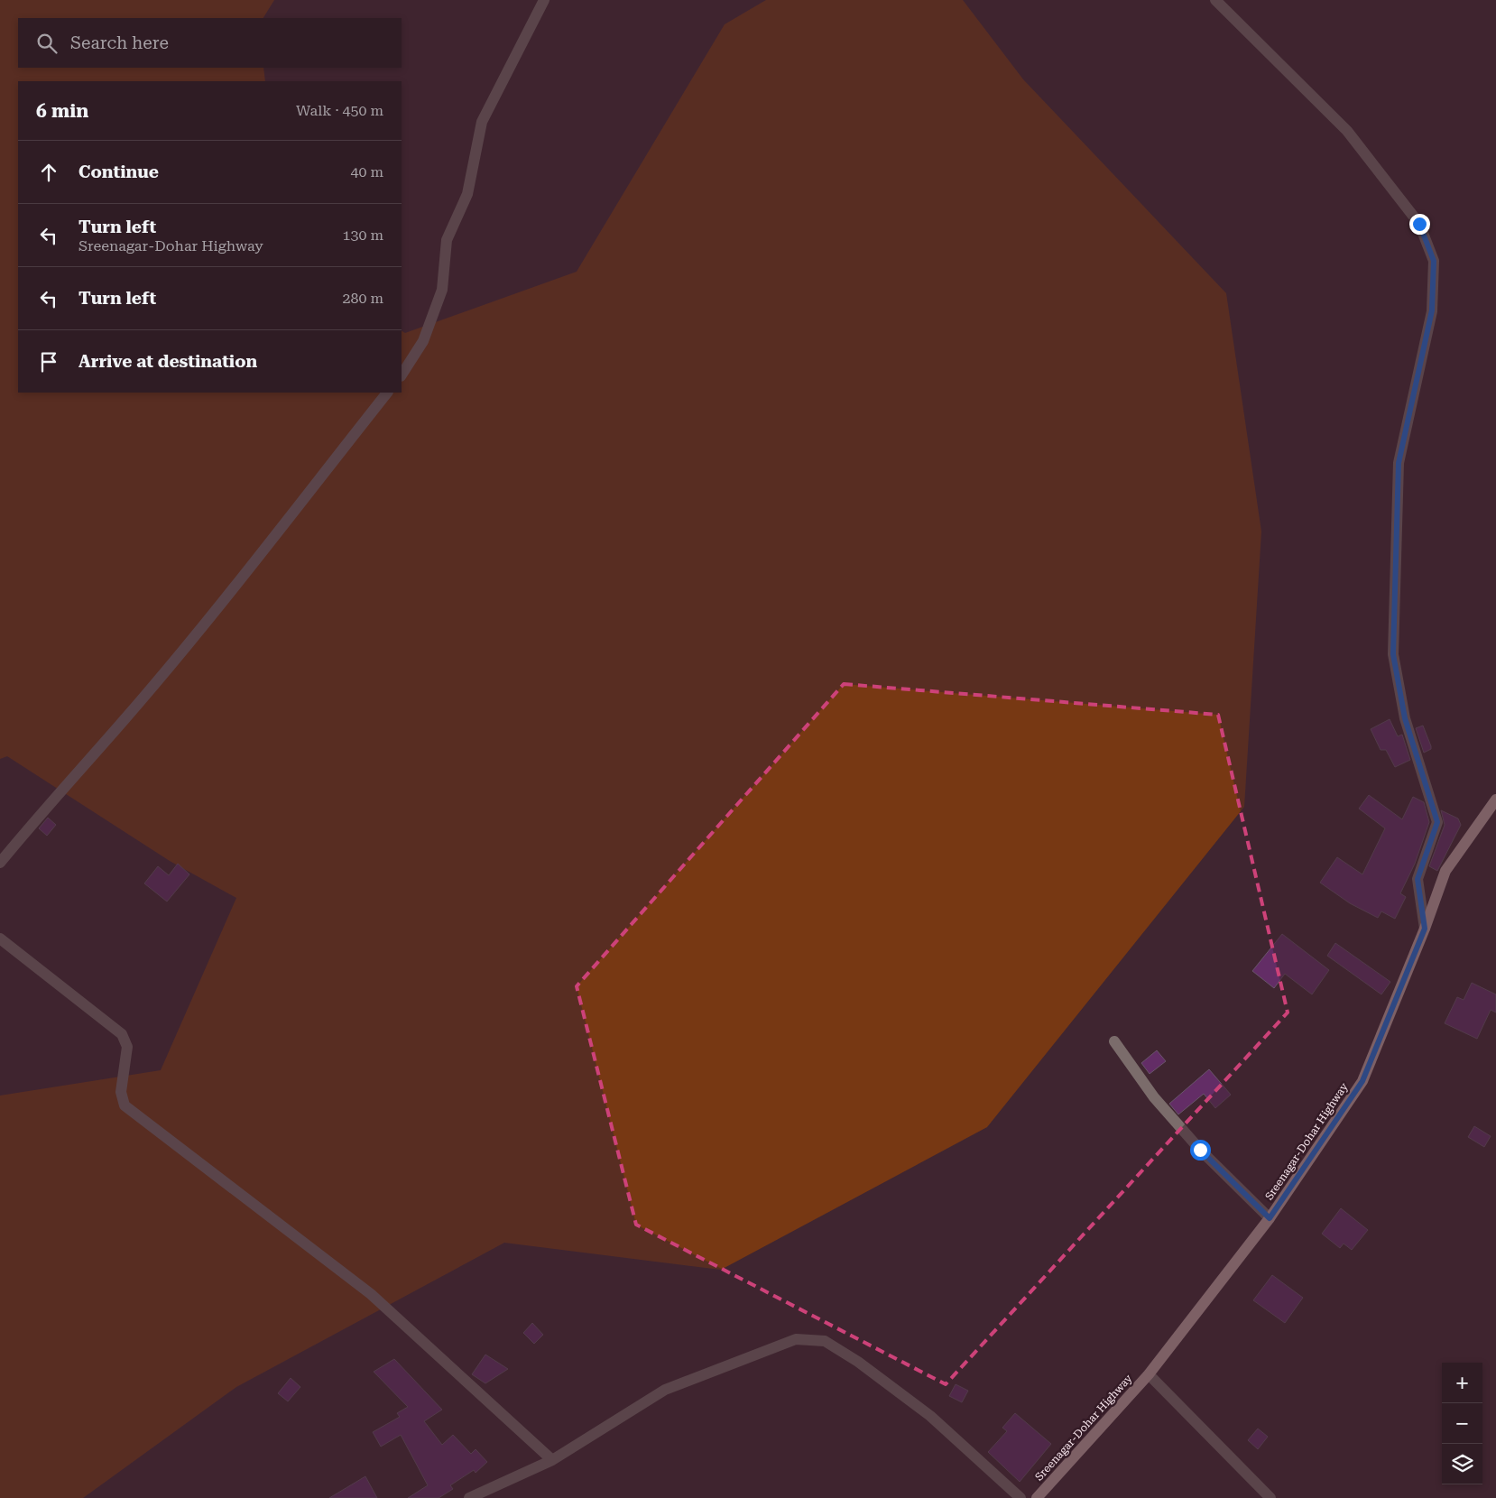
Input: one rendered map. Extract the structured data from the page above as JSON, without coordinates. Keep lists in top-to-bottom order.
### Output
{
  "streets": {
    "main road": ["Sreenagar-Dohar Highway"]
  },
  "page": {
    "search": "Search here",
    "heading": ["6 min", "Walk · 450 m"],
    "list": [
      ["Continue", "40 m"],
      ["Turn left", "Sreenagar-Dohar Highway", "130 m"],
      ["Turn left", "280 m"],
      "Arrive at destination"
    ],
    "map_buttons": ["+", "−"]
  }
}
